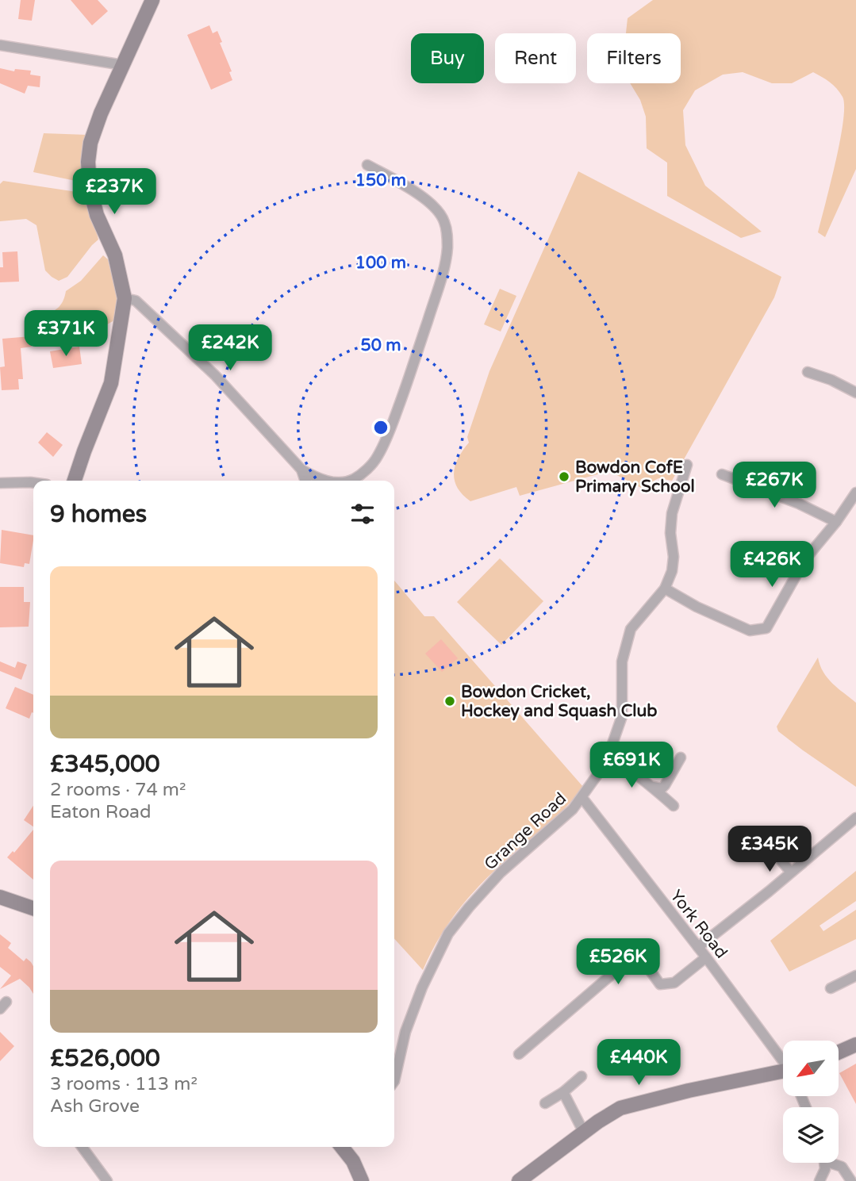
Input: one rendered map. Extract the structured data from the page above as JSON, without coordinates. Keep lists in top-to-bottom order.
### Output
{
  "streets": {
    "street": ["Grange Road", "York Road"]
  },
  "crossings": [
    ["Grange Road", "York Road"]
  ],
  "places": ["Bowdon CofE Primary School", "Bowdon Cricket, Hockey and Squash Club"],
  "north": "bottom left",
  "page": {
    "chip": ["Buy", "Rent", "Filters"],
    "price": [
      "£237K",
      "£371K",
      "£242K",
      "£267K",
      "£426K",
      "£691K",
      "£345K",
      "£526K",
      "£440K"
    ],
    "heading": "9 homes",
    "list": [
      {
        "name": "£345,000",
        "note": "2 rooms · 74 m² · Eaton Road"
      },
      {
        "name": "£526,000",
        "note": "3 rooms · 113 m² · Ash Grove"
      }
    ]
  },
  "rings": ["150 m", "100 m", "50 m"]
}
